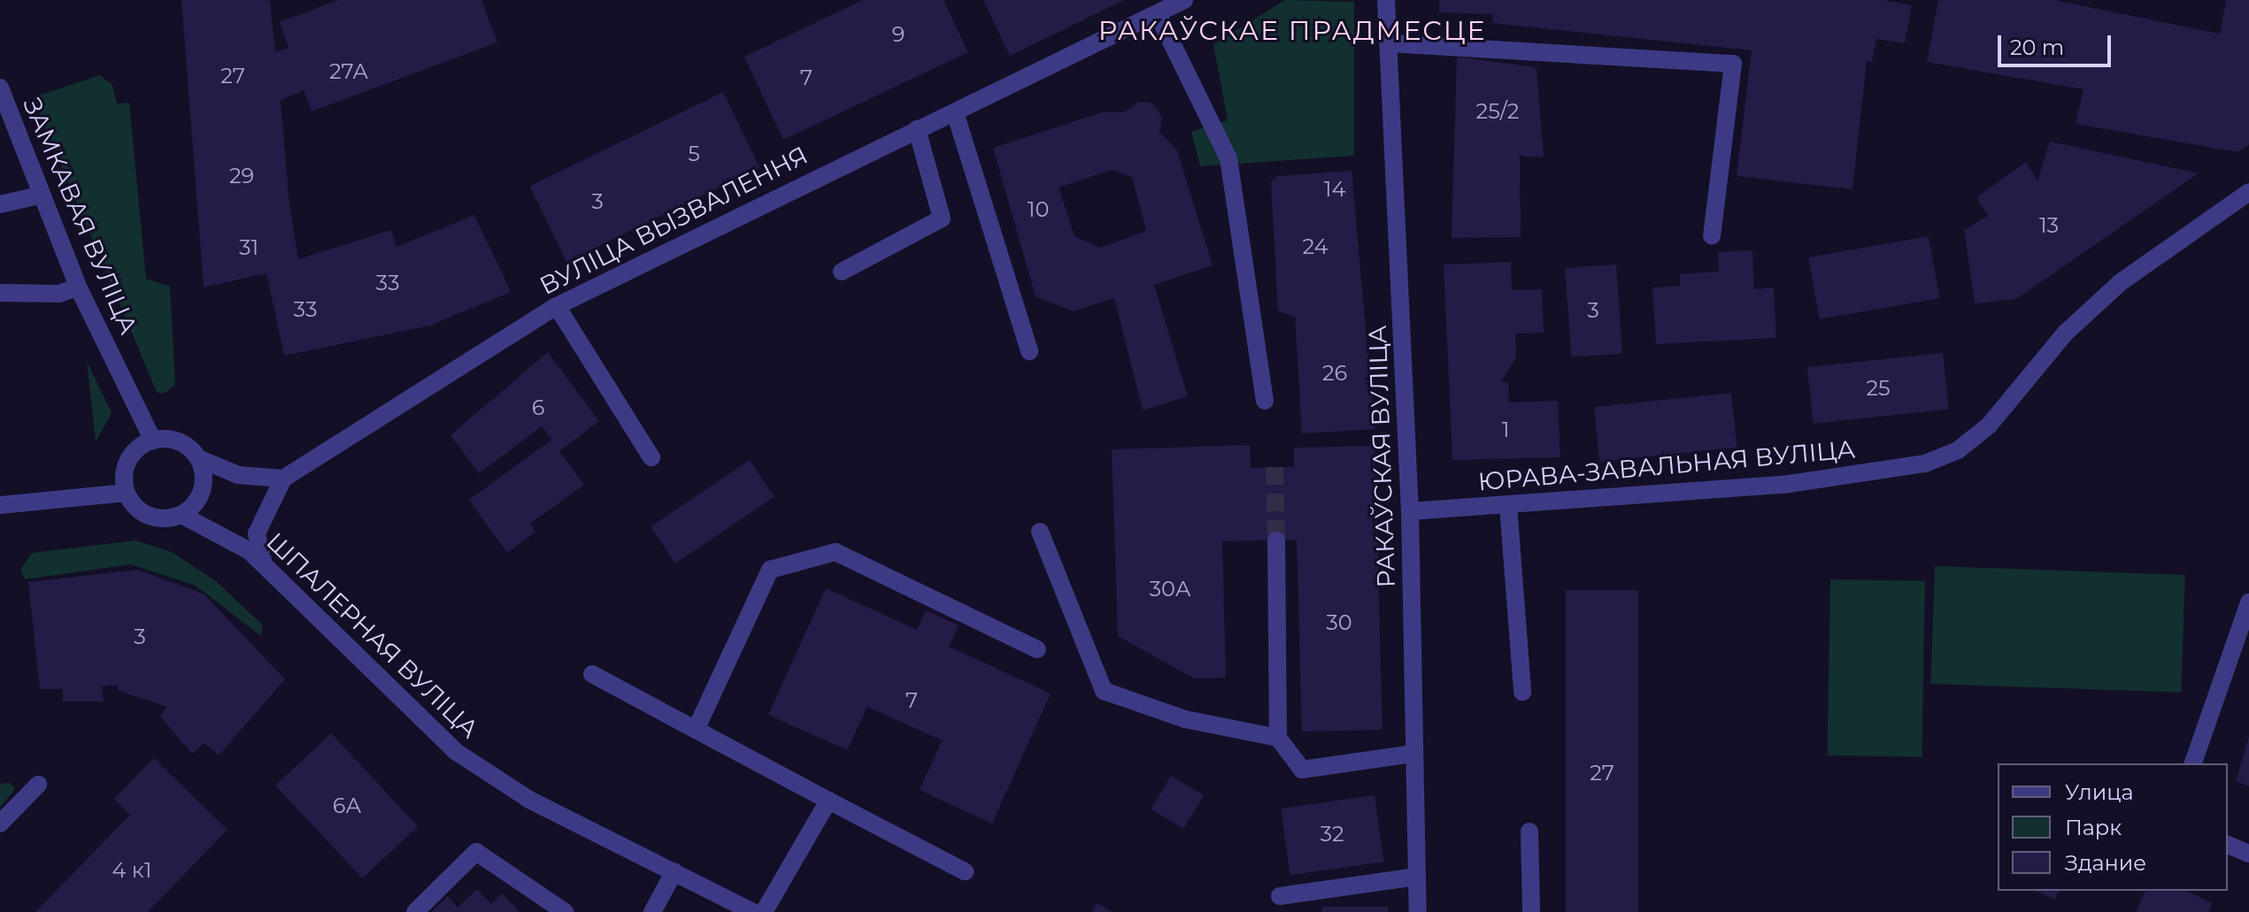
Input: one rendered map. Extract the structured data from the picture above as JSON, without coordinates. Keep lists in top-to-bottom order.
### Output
{
  "streets": {
    "street": [
      "ЗАМКАВАЯ ВУЛІЦА",
      "ВУЛІЦА ВЫЗВАЛЕННЯ",
      "РАКАЎСКАЯ ВУЛІЦА",
      "ЮРАВА-ЗАВАЛЬНАЯ ВУЛІЦА",
      "ШПАЛЕРНАЯ ВУЛІЦА"
    ]
  },
  "crossings": [
    ["ЗАМКАВАЯ ВУЛІЦА", "ШПАЛЕРНАЯ ВУЛІЦА"],
    ["РАКАЎСКАЯ ВУЛІЦА", "ЮРАВА-ЗАВАЛЬНАЯ ВУЛІЦА"]
  ],
  "districts": ["РАКАЎСКАЕ ПРАДМЕСЦЕ"],
  "house_numbers": [
    "9",
    "27А",
    "27",
    "7",
    "25/2",
    "5",
    "29",
    "14",
    "3",
    "10",
    "13",
    "24",
    "31",
    "33",
    "33",
    "3",
    "26",
    "25",
    "6",
    "1",
    "30А",
    "30",
    "3",
    "7",
    "27",
    "6А",
    "32",
    "4 к1"
  ],
  "legend": ["Улица", "Парк", "Здание"],
  "scale_bar": "20 m"
}
